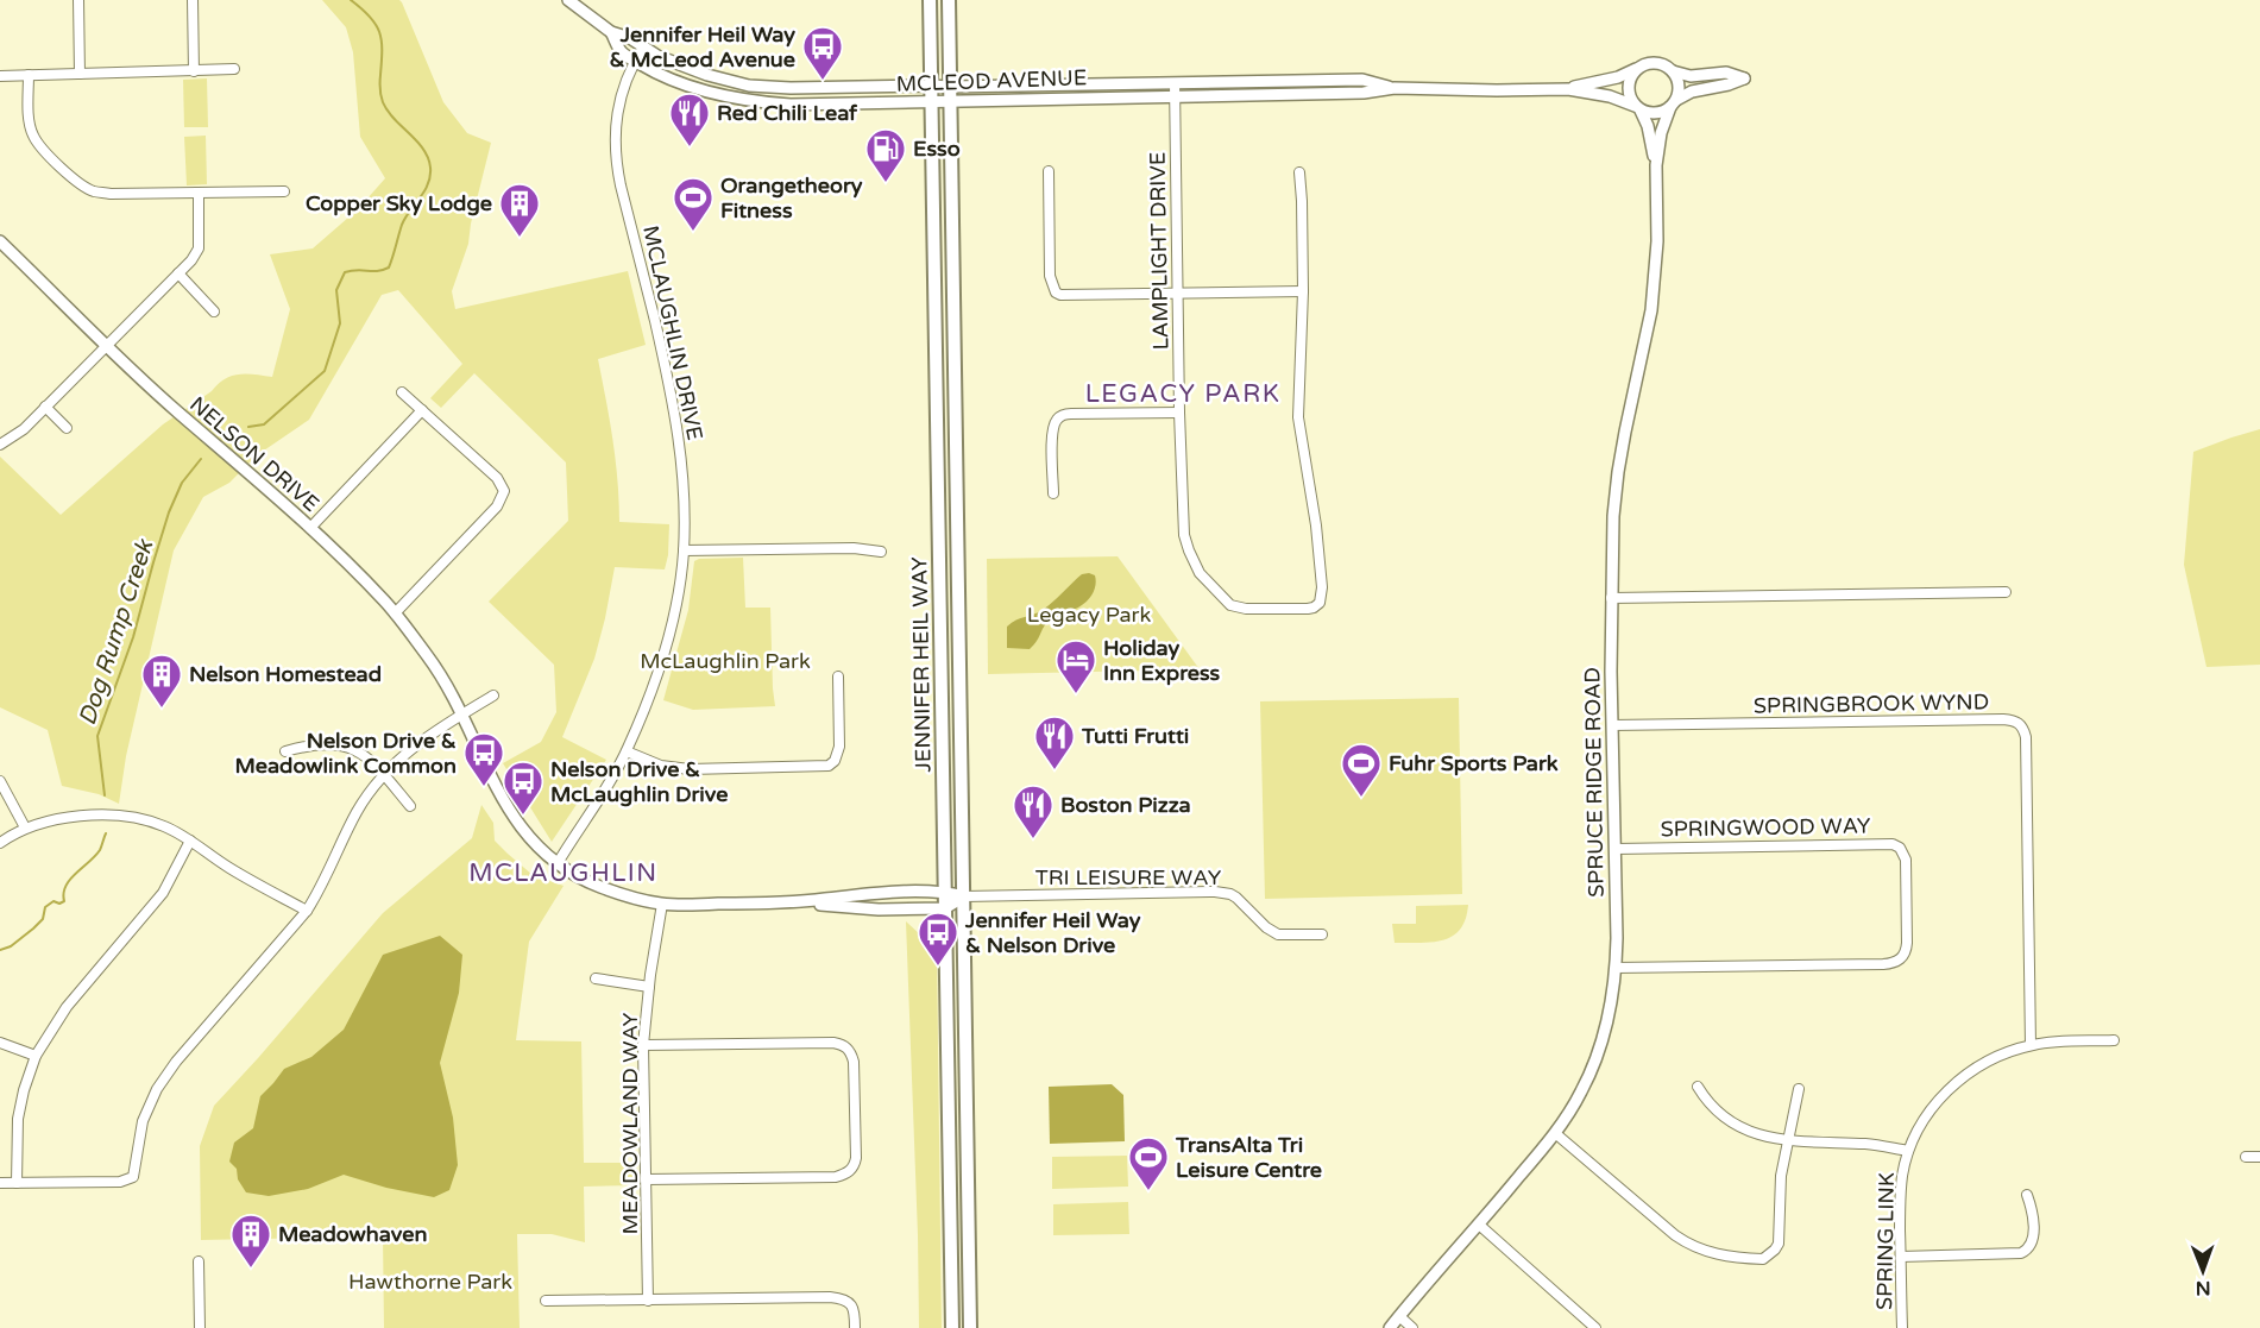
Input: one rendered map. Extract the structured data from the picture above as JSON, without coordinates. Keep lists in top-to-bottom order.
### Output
{
  "streets": {
    "main road": ["JENNIFER HEIL WAY"],
    "street": [
      "MCLEOD AVENUE",
      "LAMPLIGHT DRIVE",
      "MCLAUGHLIN DRIVE",
      "NELSON DRIVE",
      "SPRINGBROOK WYND",
      "SPRUCE RIDGE ROAD",
      "SPRINGWOOD WAY",
      "TRI LEISURE WAY",
      "MEADOWLAND WAY",
      "SPRING LINK"
    ]
  },
  "crossings": [
    ["MCLEOD AVENUE", "LAMPLIGHT DRIVE"],
    ["MCLEOD AVENUE", "MCLAUGHLIN DRIVE"],
    ["MCLEOD AVENUE", "JENNIFER HEIL WAY"],
    ["MCLEOD AVENUE", "SPRUCE RIDGE ROAD"],
    ["MCLAUGHLIN DRIVE", "NELSON DRIVE"],
    ["NELSON DRIVE", "JENNIFER HEIL WAY"],
    ["NELSON DRIVE", "TRI LEISURE WAY"],
    ["NELSON DRIVE", "MEADOWLAND WAY"],
    ["JENNIFER HEIL WAY", "TRI LEISURE WAY"],
    ["SPRINGBROOK WYND", "SPRUCE RIDGE ROAD"],
    ["SPRINGBROOK WYND", "SPRING LINK"],
    ["SPRUCE RIDGE ROAD", "SPRINGWOOD WAY"]
  ],
  "districts": ["LEGACY PARK", "MCLAUGHLIN"],
  "water": ["Dog Rump Creek"],
  "parks": ["Legacy Park", "McLaughlin Park", "Hawthorne Park"],
  "places": {
    "bus stop": [
      "Jennifer Heil Way & McLeod Avenue",
      "Nelson Drive & Meadowlink Common",
      "Nelson Drive & McLaughlin Drive",
      "Jennifer Heil Way & Nelson Drive"
    ],
    "restaurant": ["Red Chili Leaf", "Tutti Frutti", "Boston Pizza"],
    "fuel station": ["Esso"],
    "sports": ["Orangetheory Fitness", "Fuhr Sports Park", "TransAlta Tri Leisure Centre"],
    "building": ["Copper Sky Lodge", "Nelson Homestead", "Meadowhaven"],
    "hotel": ["Holiday Inn Express"]
  },
  "north": "bottom"
}
